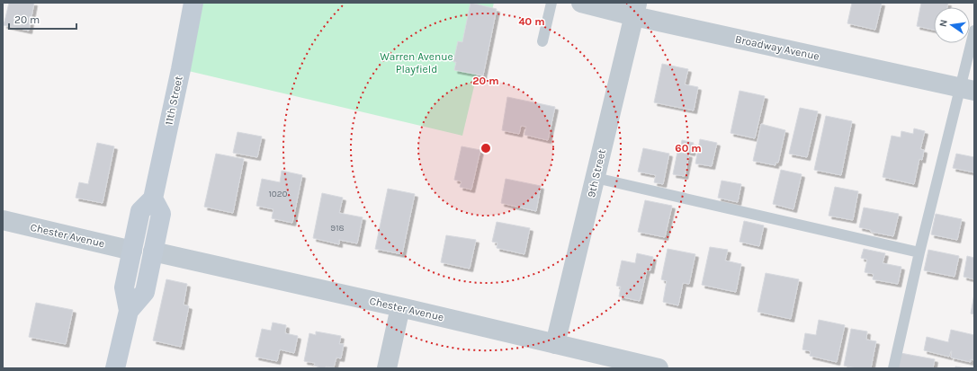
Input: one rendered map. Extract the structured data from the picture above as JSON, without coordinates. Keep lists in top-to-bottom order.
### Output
{
  "streets": {
    "main road": ["11th Street"],
    "street": ["Broadway Avenue", "9th Street", "Chester Avenue"]
  },
  "crossings": [
    ["Broadway Avenue", "9th Street"],
    ["9th Street", "Chester Avenue"]
  ],
  "parks": ["Warren Avenue Playfield"],
  "house_numbers": ["1020", "918"],
  "scale_bar": "20 m",
  "north": "left",
  "rings": ["40 m", "20 m", "60 m"]
}
